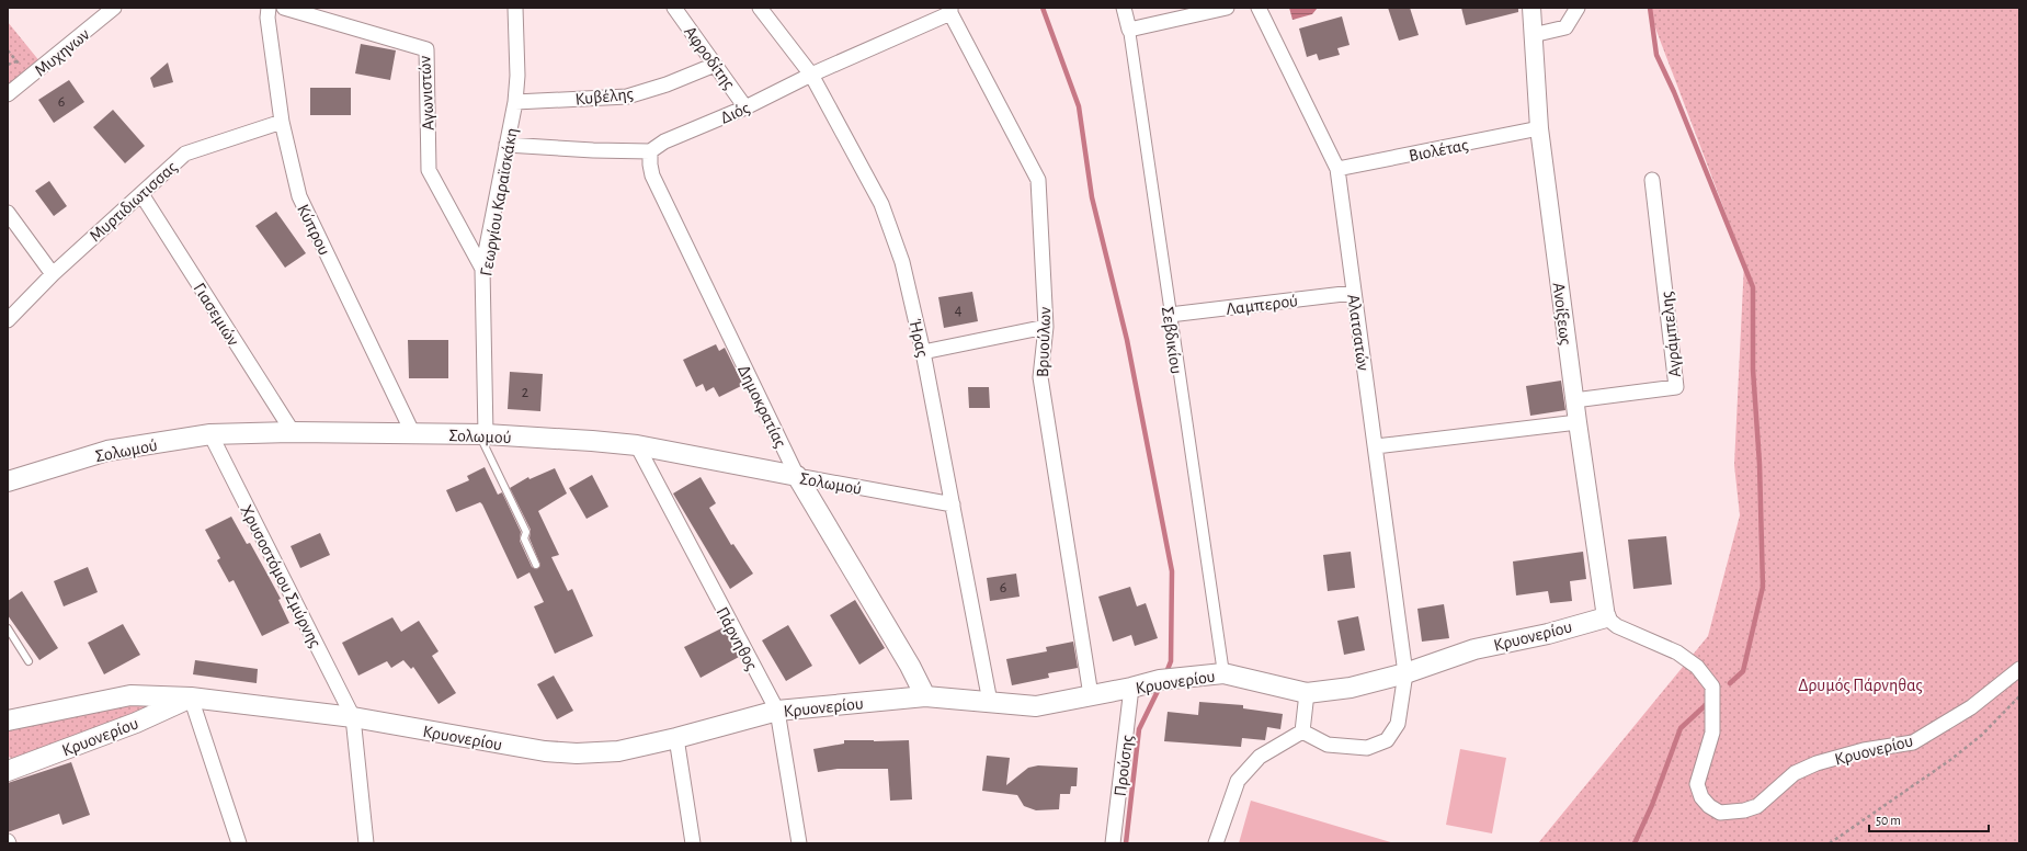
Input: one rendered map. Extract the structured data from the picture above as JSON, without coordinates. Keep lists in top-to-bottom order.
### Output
{
  "streets": {
    "main road": ["Δημοκρατίας", "Σολωμού", "Κρυονερίου"],
    "street": [
      "Μυχηνων",
      "Αφροδίτης",
      "Αγωνιστών",
      "Κυβέλης",
      "Διός",
      "Βιολέτας",
      "Μυρτιδιωτισσας",
      "Γεωργίου Καραϊσκάκη",
      "Κύπρου",
      "Λαμπερού",
      "Γιασεμιών",
      "Ανοίξεως",
      "Αλατσατών",
      "Αγράμπελης",
      "Ήρας",
      "Σεβδικίου",
      "Βρυούλων",
      "Χρυσοστόμου Σμύρνης",
      "Πάρνηθος",
      "Προύσης"
    ]
  },
  "crossings": [
    ["Αφροδίτης", "Κυβέλης"],
    ["Αφροδίτης", "Διός"],
    ["Αγωνιστών", "Γεωργίου Καραϊσκάκη"],
    ["Κυβέλης", "Γεωργίου Καραϊσκάκη"],
    ["Διός", "Ήρας"],
    ["Διός", "Βρυούλων"],
    ["Διός", "Δημοκρατίας"],
    ["Βιολέτας", "Ανοίξεως"],
    ["Βιολέτας", "Αλατσατών"],
    ["Μυρτιδιωτισσας", "Κύπρου"],
    ["Μυρτιδιωτισσας", "Γιασεμιών"],
    ["Γεωργίου Καραϊσκάκη", "Σολωμού"],
    ["Κύπρου", "Σολωμού"],
    ["Λαμπερού", "Αλατσατών"],
    ["Λαμπερού", "Σεβδικίου"],
    ["Γιασεμιών", "Σολωμού"],
    ["Ανοίξεως", "Αγράμπελης"],
    ["Ανοίξεως", "Κρυονερίου"],
    ["Αλατσατών", "Κρυονερίου"],
    ["Ήρας", "Σολωμού"],
    ["Ήρας", "Κρυονερίου"],
    ["Σεβδικίου", "Κρυονερίου"],
    ["Βρυούλων", "Κρυονερίου"],
    ["Δημοκρατίας", "Σολωμού"],
    ["Δημοκρατίας", "Κρυονερίου"],
    ["Σολωμού", "Χρυσοστόμου Σμύρνης"],
    ["Σολωμού", "Πάρνηθος"],
    ["Χρυσοστόμου Σμύρνης", "Κρυονερίου"],
    ["Κρυονερίου", "Πάρνηθος"],
    ["Κρυονερίου", "Προύσης"]
  ],
  "parks": ["Δρυμός Πάρνηθας"],
  "house_numbers": [
    "6",
    "4",
    "2",
    "6"
  ],
  "scale_bar": "50 m"
}
